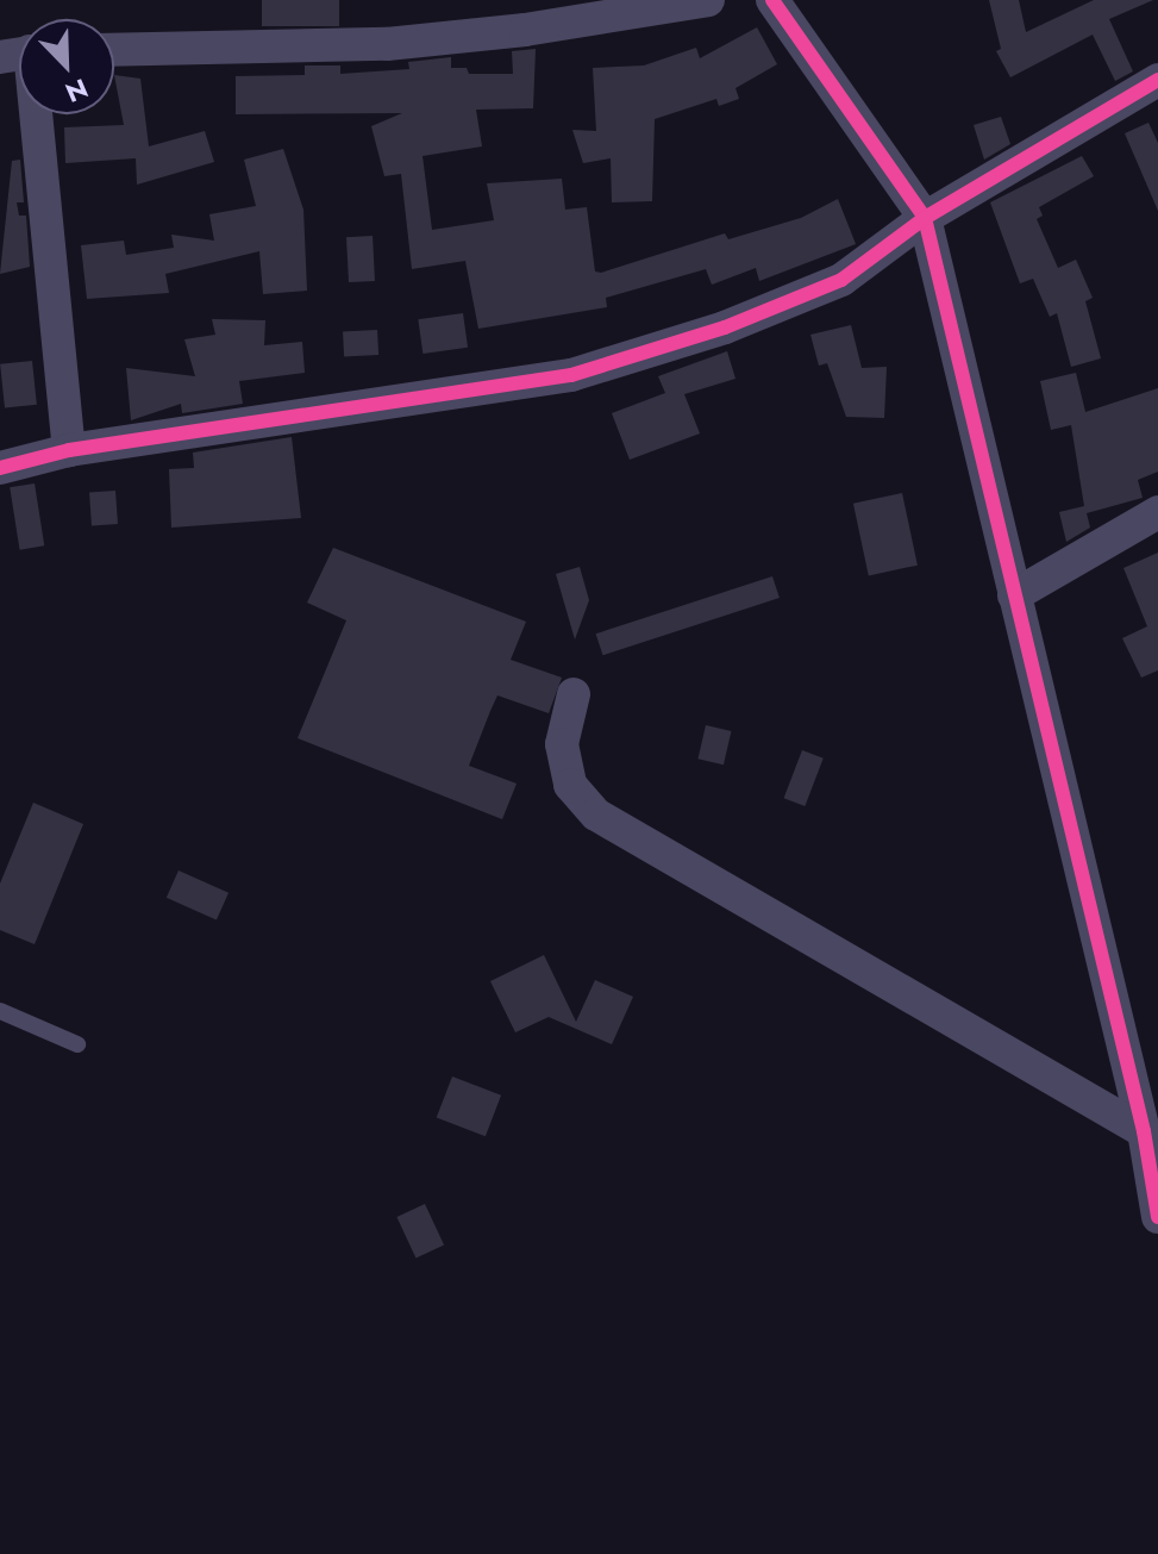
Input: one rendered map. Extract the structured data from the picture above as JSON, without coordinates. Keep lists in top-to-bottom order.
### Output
{
  "north": "bottom right"
}
